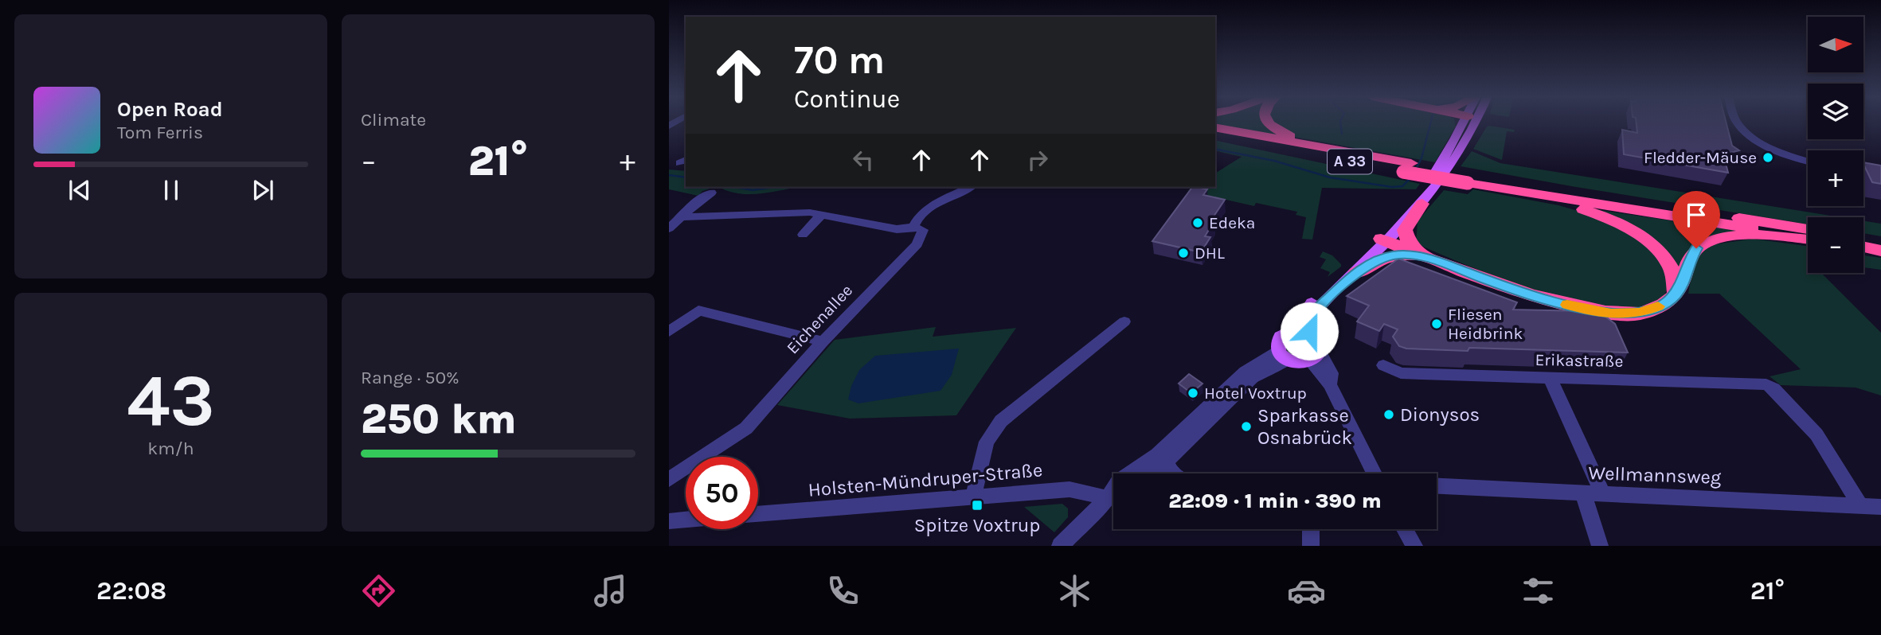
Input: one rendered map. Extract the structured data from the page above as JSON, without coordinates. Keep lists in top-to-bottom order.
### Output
{
  "streets": {
    "highway": ["A 33"],
    "street": [
      "Eichenallee",
      "Erikastraße",
      "Wellmannsweg",
      "Holsten-Mündruper-Straße"
    ]
  },
  "crossings": [
    ["Erikastraße", "Wellmannsweg"]
  ],
  "places": {
    "other": [
      "Fledder-Mäuse",
      "Edeka",
      "DHL",
      "Fliesen Heidbrink",
      "Hotel Voxtrup",
      "Dionysos",
      "Sparkasse Osnabrück"
    ],
    "transit": ["Spitze Voxtrup"]
  },
  "north": "right",
  "page": {
    "tile": [
      "Climate",
      ["43", "km/h"],
      ["Range · 50%", "250 km"]
    ],
    "map_buttons": ["+", "−"],
    "turn": ["70 m", "Continue"],
    "song": ["Open Road", "Tom Ferris"],
    "heat": ["−", "21°", "+"],
    "limit": "50",
    "trip": "22:09 · 1 min · 390 m",
    "tabs": ["22:08", "21°"]
  }
}
